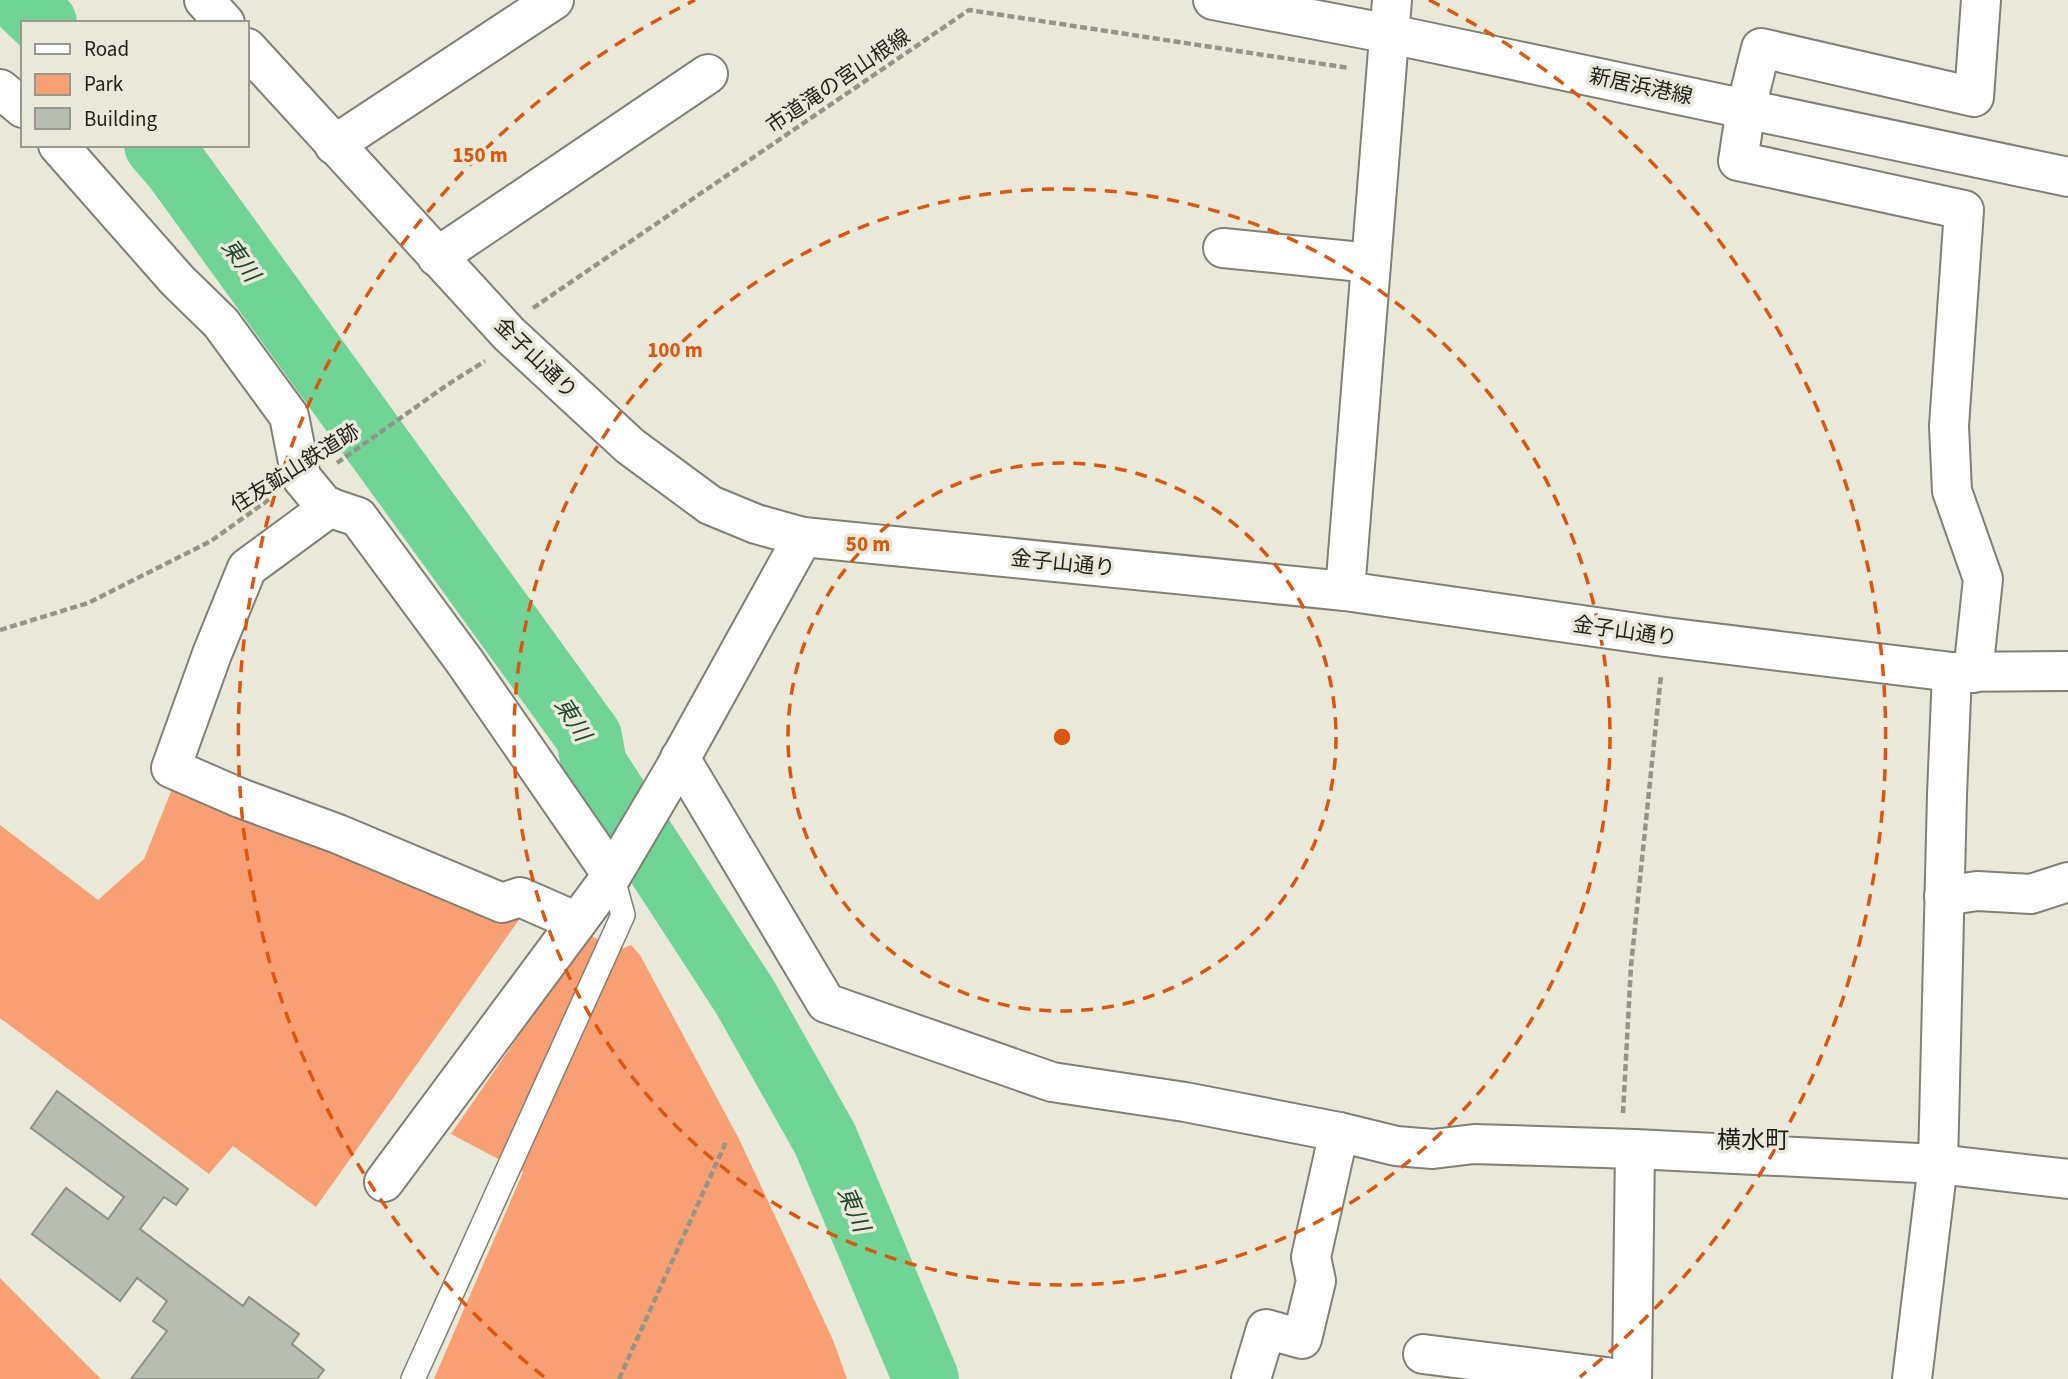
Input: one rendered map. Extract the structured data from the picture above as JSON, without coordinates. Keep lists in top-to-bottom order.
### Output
{
  "streets": {
    "street": ["新居浜港線", "金子山通り"],
    "path": ["市道滝の宮山根線", "住友鉱山鉄道跡"]
  },
  "crossings": [
    ["市道滝の宮山根線", "新居浜港線"],
    ["市道滝の宮山根線", "金子山通り"]
  ],
  "districts": ["横水町"],
  "water": ["東川"],
  "legend": ["Road", "Park", "Building"],
  "rings": ["150 m", "100 m", "50 m"]
}
